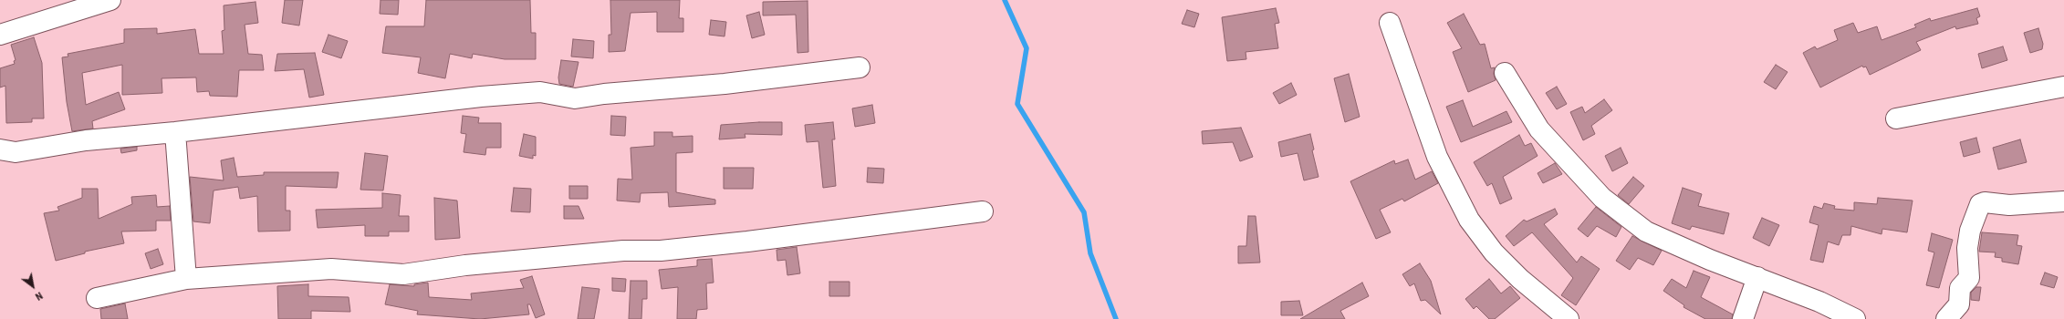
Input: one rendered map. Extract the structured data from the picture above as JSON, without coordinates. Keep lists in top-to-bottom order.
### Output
{
  "north": "bottom right"
}
